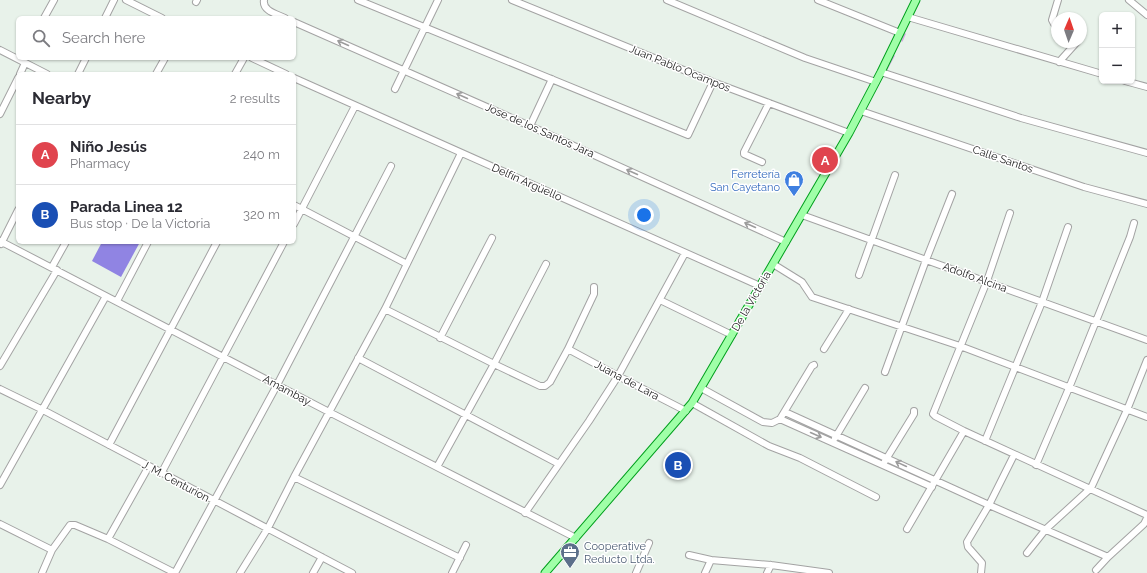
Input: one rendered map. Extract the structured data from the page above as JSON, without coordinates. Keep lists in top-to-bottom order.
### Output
{
  "streets": {
    "main road": ["De la Victoria"],
    "street": [
      "Juan Pablo Ocampos",
      "Jose de los Santos Jara",
      "Calle Santos",
      "Delfín Argüello",
      "Adolfo Alcina",
      "Juana de Lara",
      "Amambay",
      "J. M. Centurion"
    ]
  },
  "crossings": [
    ["Juan Pablo Ocampos", "De la Victoria"],
    ["Jose de los Santos Jara", "De la Victoria"],
    ["Calle Santos", "De la Victoria"],
    ["Delfín Argüello", "De la Victoria"],
    ["Adolfo Alcina", "De la Victoria"],
    ["De la Victoria", "Juana de Lara"],
    ["De la Victoria", "Amambay"]
  ],
  "places": {
    "shop": ["Ferretería San Cayetano"],
    "office": ["Cooperative Reducto Ltda."]
  },
  "north": "top",
  "page": {
    "map_buttons": ["+", "−"],
    "search": "Search here",
    "heading": ["Nearby", "2 results"],
    "list": [
      {
        "mark": "A",
        "name": "Niño Jesús",
        "note": "Pharmacy",
        "value": "240 m"
      },
      {
        "mark": "B",
        "name": "Parada Linea 12",
        "note": "Bus stop · De la Victoria",
        "value": "320 m"
      }
    ],
    "pins": ["A", "B"]
  }
}
